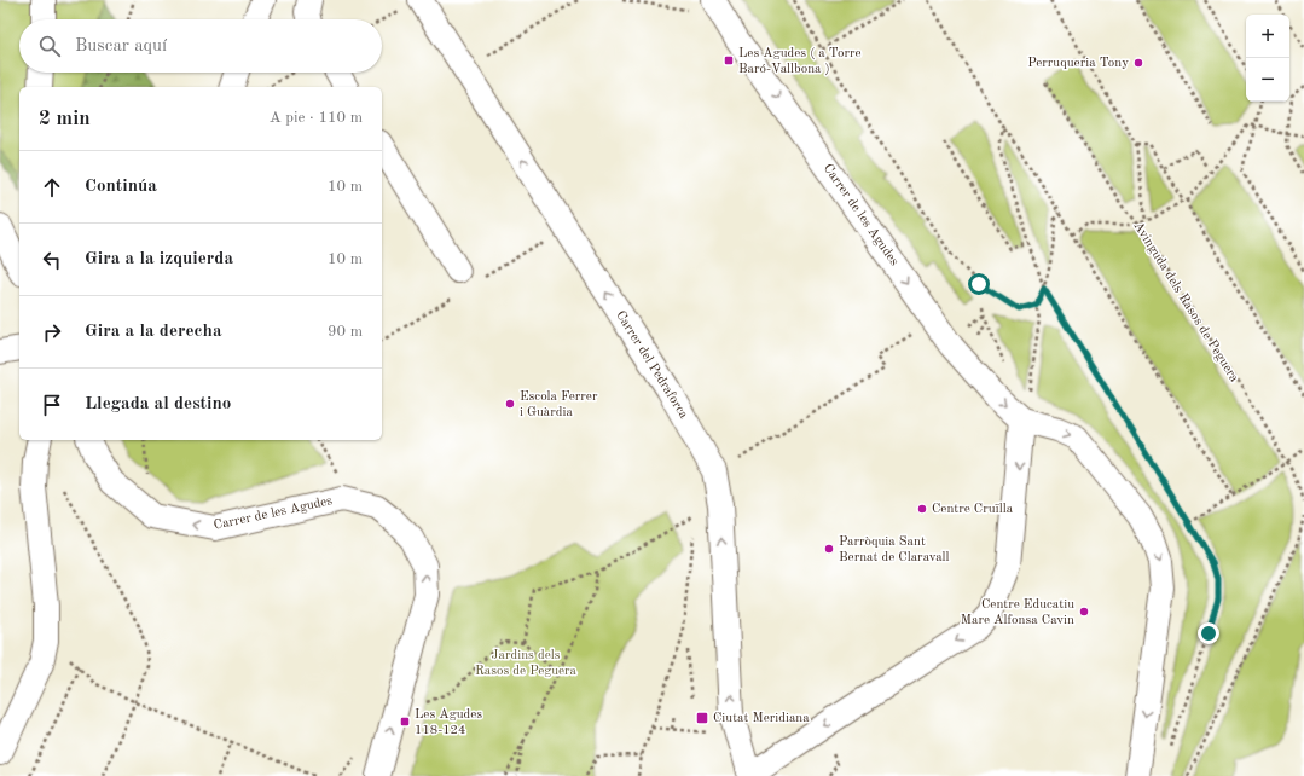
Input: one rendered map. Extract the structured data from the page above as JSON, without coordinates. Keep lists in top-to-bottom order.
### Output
{
  "streets": {
    "street": ["Carrer de les Agudes", "Carrer del Pedraforca"],
    "path": ["Avinguda dels Rasos de Peguera"]
  },
  "one_way": ["Carrer del Pedraforca"],
  "parks": ["Jardins dels Rasos de Peguera"],
  "places": {
    "transit": ["Les Agudes ( a Torre Baró-Vallbona )", "Ciutat Meridiana", "Les Agudes 118-124"],
    "other": [
      "Perruqueria Tony",
      "Escola Ferrer i Guàrdia",
      "Centre Cruïlla",
      "Parròquia Sant Bernat de Claravall",
      "Centre Educatiu Mare Alfonsa Cavin"
    ]
  },
  "page": {
    "map_buttons": ["+", "−"],
    "search": "Buscar aquí",
    "heading": ["2 min", "A pie · 110 m"],
    "list": [
      ["Continúa", "10 m"],
      ["Gira a la izquierda", "10 m"],
      ["Gira a la derecha", "90 m"],
      "Llegada al destino"
    ]
  }
}
